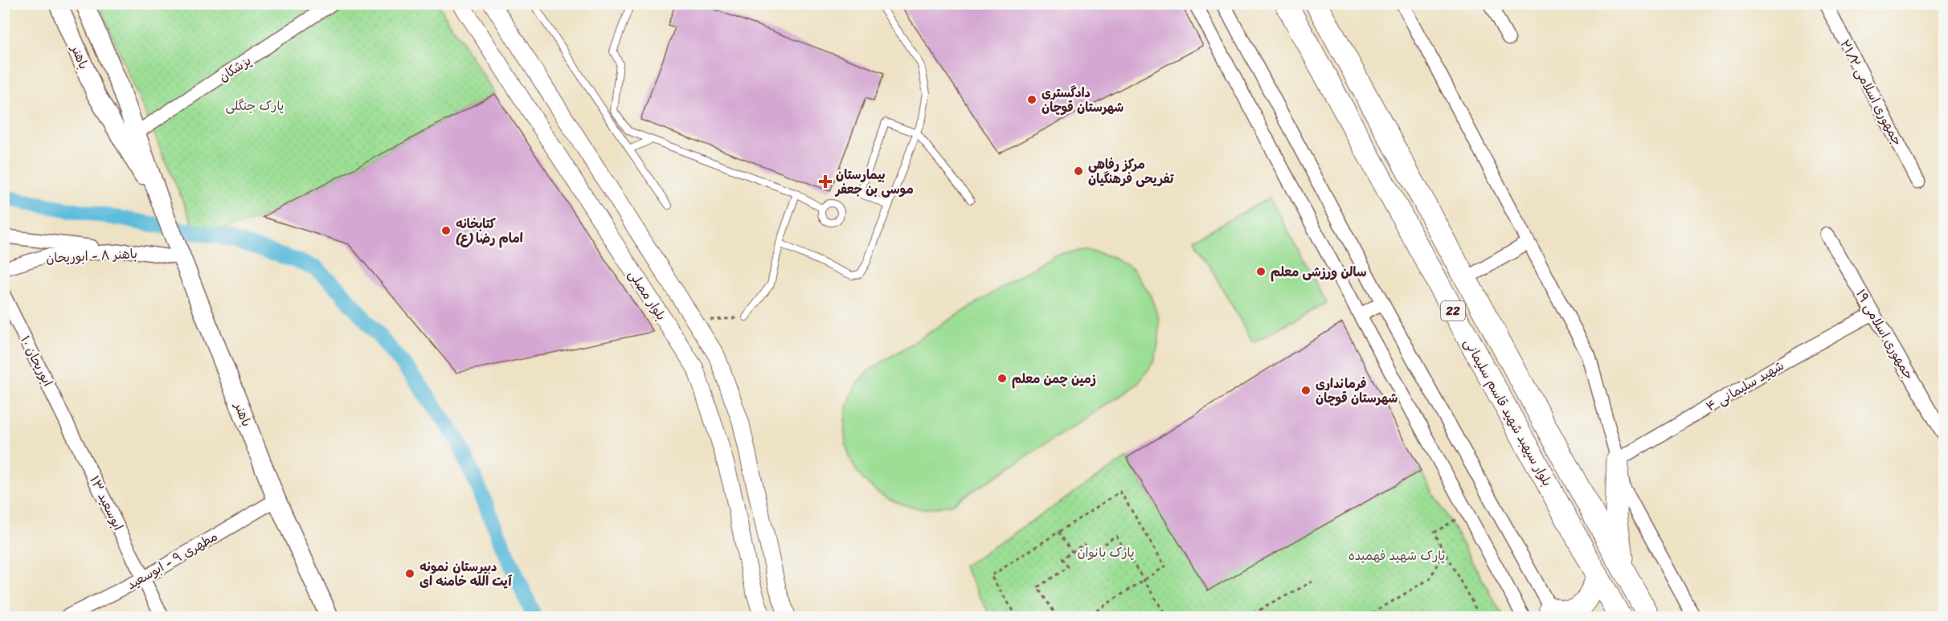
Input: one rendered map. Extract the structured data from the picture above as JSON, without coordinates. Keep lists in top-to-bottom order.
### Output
{
  "streets": {
    "highway": ["22", "بلوار سپهبد شهید قاسم سلیمانی"],
    "main road": ["باهنر"],
    "street": [
      "پزشکان",
      "جمهوری اسلامی ۲۱/۲",
      "باهنر ۸ - ابوریحان",
      "بلوار مصلی",
      "جمهوری اسلامی ۱۹",
      "ابوریحان ۱۰",
      "شهید سلیمانی ۴",
      "ابوسعید ۱۳",
      "مطهری ۹ - ابوسعید"
    ]
  },
  "crossings": [
    ["باهنر", "پزشکان"],
    ["باهنر", "باهنر ۸ - ابوریحان"],
    ["باهنر", "مطهری ۹ - ابوسعید"],
    ["جمهوری اسلامی ۱۹", "شهید سلیمانی ۴"],
    ["ابوریحان ۱۰", "ابوسعید ۱۳"],
    ["ابوسعید ۱۳", "مطهری ۹ - ابوسعید"]
  ],
  "parks": ["پارک جنگلی", "پارک بانوان", "پارک شهید فهمیده"],
  "places": {
    "other": [
      "دادگستری شهرستان قوچان",
      "مرکز رفاهی تفریحی فرهنگیان",
      "کتابخانه امام رضا (ع)",
      "سالن ورزشی معلم",
      "زمین چمن معلم",
      "فرمانداری شهرستان قوچان",
      "دبیرستان نمونه آیت الله خامنه ای"
    ],
    "health": ["بیمارستان موسی بن جعفر"]
  }
}
